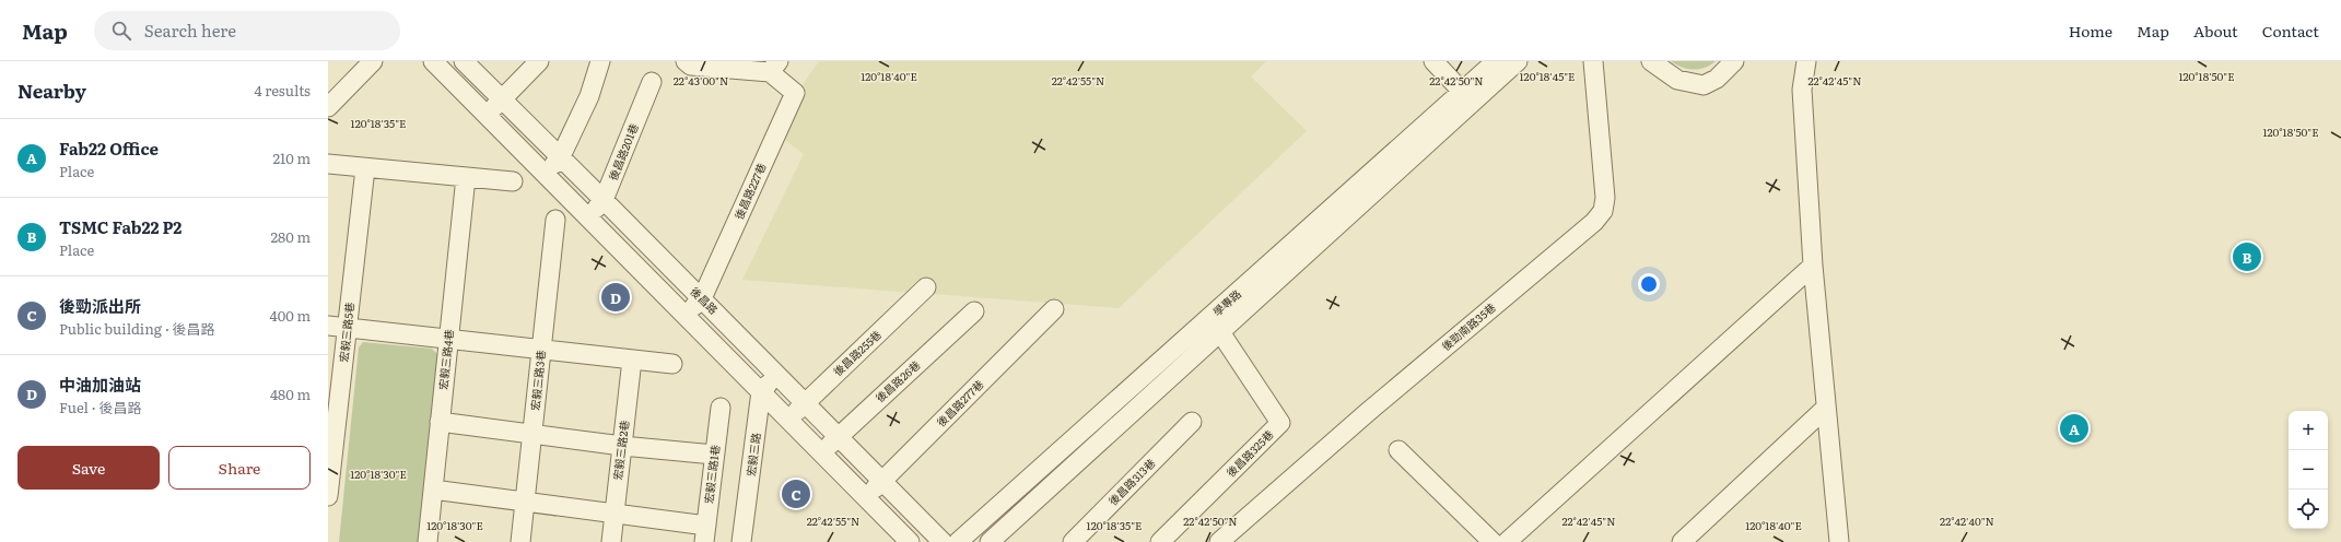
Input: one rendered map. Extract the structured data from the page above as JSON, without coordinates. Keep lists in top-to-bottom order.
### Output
{
  "streets": {
    "street": [
      "後昌路201巷",
      "後昌路227巷",
      "後昌路",
      "學專路",
      "後勁南路35巷",
      "宏毅三路5巷",
      "後昌路255巷",
      "宏毅三路4巷",
      "宏毅三路3巷",
      "後昌路26巷",
      "後昌路277巷",
      "宏毅三路2巷",
      "後昌路325巷",
      "宏毅三路",
      "宏毅三路1巷",
      "後昌路313巷"
    ]
  },
  "crossings": [
    ["後昌路201巷", "後昌路"],
    ["後昌路227巷", "後昌路"],
    ["後昌路", "後昌路255巷"],
    ["後昌路", "後昌路26巷"],
    ["後昌路", "後昌路277巷"],
    ["學專路", "後昌路325巷"]
  ],
  "page": {
    "header": "Map",
    "search": "Search here",
    "nav": [
      "Home",
      "Map",
      "About",
      "Contact"
    ],
    "heading": ["Nearby", "4 results"],
    "list": [
      {
        "mark": "A",
        "name": "Fab22 Office",
        "note": "Place",
        "value": "210 m"
      },
      {
        "mark": "B",
        "name": "TSMC Fab22 P2",
        "note": "Place",
        "value": "280 m"
      },
      {
        "mark": "C",
        "name": "後勁派出所",
        "note": "Public building · 後昌路",
        "value": "400 m"
      },
      {
        "mark": "D",
        "name": "中油加油站",
        "note": "Fuel · 後昌路",
        "value": "480 m"
      }
    ],
    "pins": [
      "B",
      "D",
      "A",
      "C"
    ],
    "map_buttons": ["+", "−"],
    "buttons": ["Save", "Share"]
  },
  "coordinates": [
    "120°18'40\"E",
    "120°18'45\"E",
    "120°18'50\"E",
    "22°43'00\"N",
    "22°42'55\"N",
    "22°42'50\"N",
    "22°42'45\"N",
    "120°18'35\"E",
    "120°18'30\"E",
    "22°42'40\"N"
  ]
}
